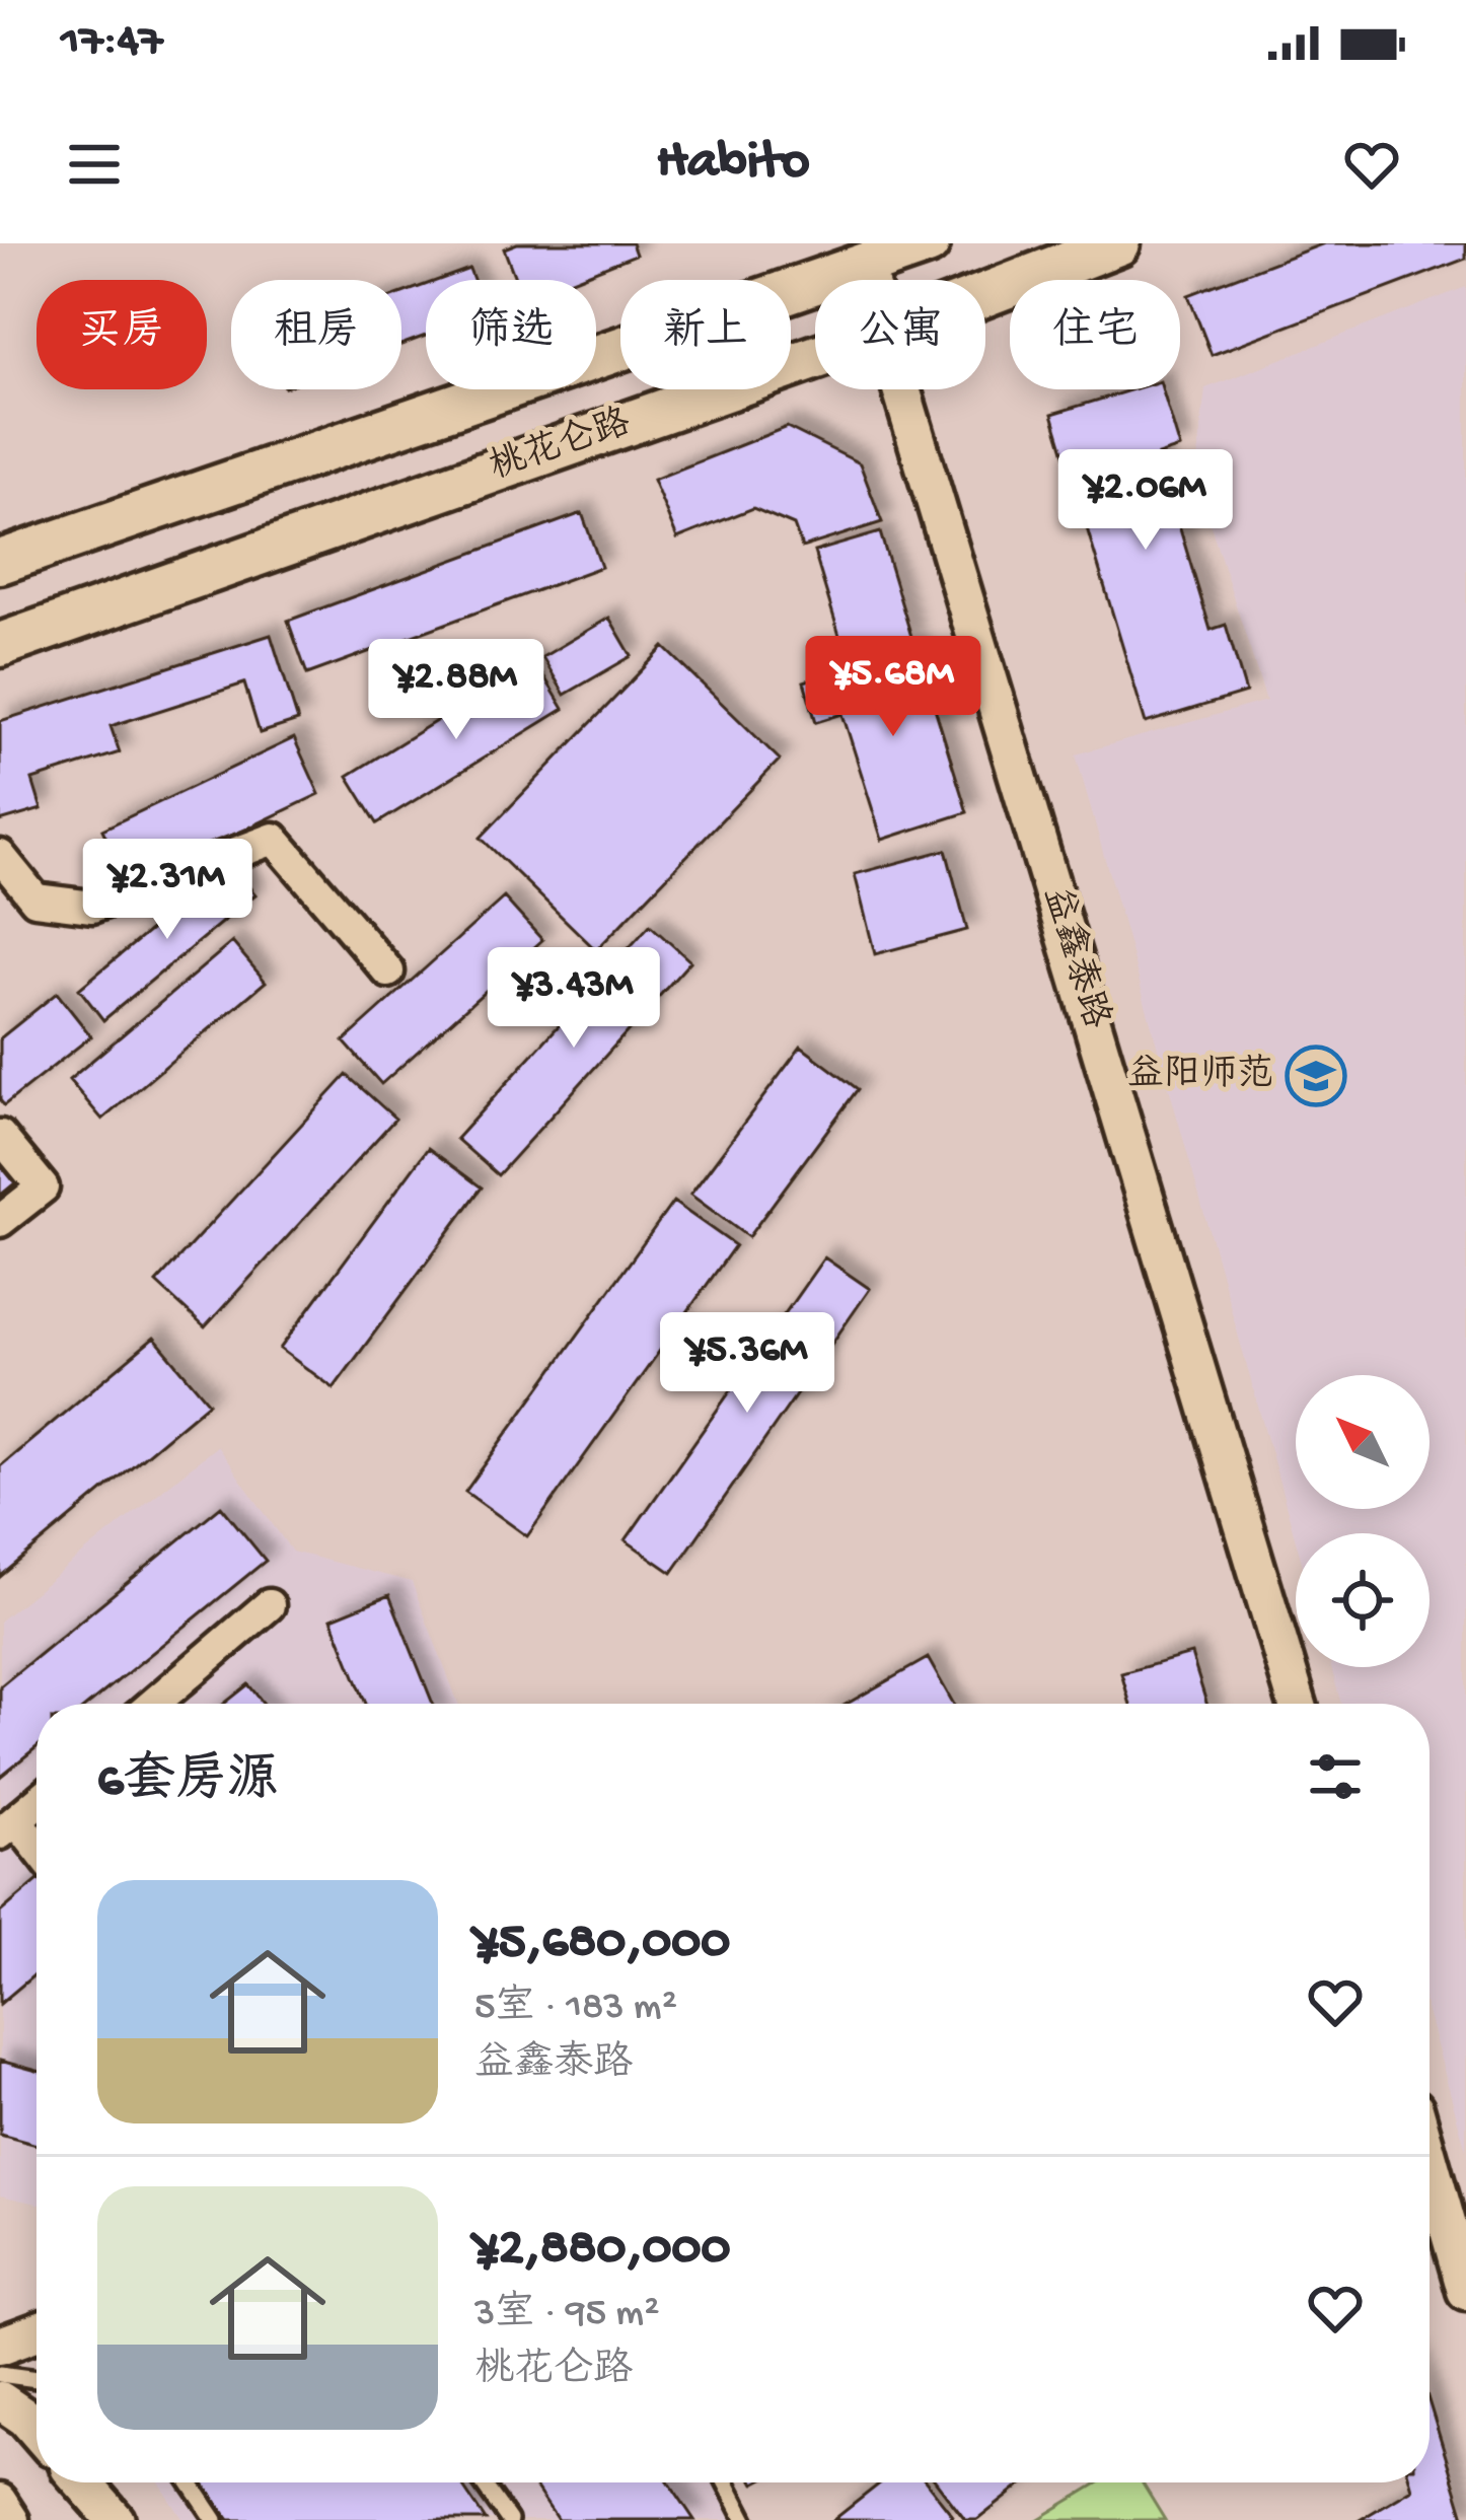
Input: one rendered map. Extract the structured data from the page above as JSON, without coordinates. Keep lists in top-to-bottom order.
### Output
{
  "streets": {
    "main road": ["桃花仑路"],
    "street": ["益鑫泰路"]
  },
  "crossings": [
    ["桃花仑路", "益鑫泰路"]
  ],
  "places": {
    "school or university": ["益阳师范"]
  },
  "north": "top left",
  "page": {
    "status": "17:47",
    "header": "Habito",
    "chip": [
      "买房",
      "租房",
      "筛选",
      "新上",
      "公寓",
      "住宅"
    ],
    "price": [
      "¥2.06M",
      "¥5.68M",
      "¥2.88M",
      "¥2.31M",
      "¥3.43M",
      "¥5.36M"
    ],
    "heading": "6套房源",
    "list": [
      {
        "name": "¥5,680,000",
        "note": "5室 · 183 m² · 益鑫泰路"
      },
      {
        "name": "¥2,880,000",
        "note": "3室 · 95 m² · 桃花仑路"
      }
    ]
  }
}
